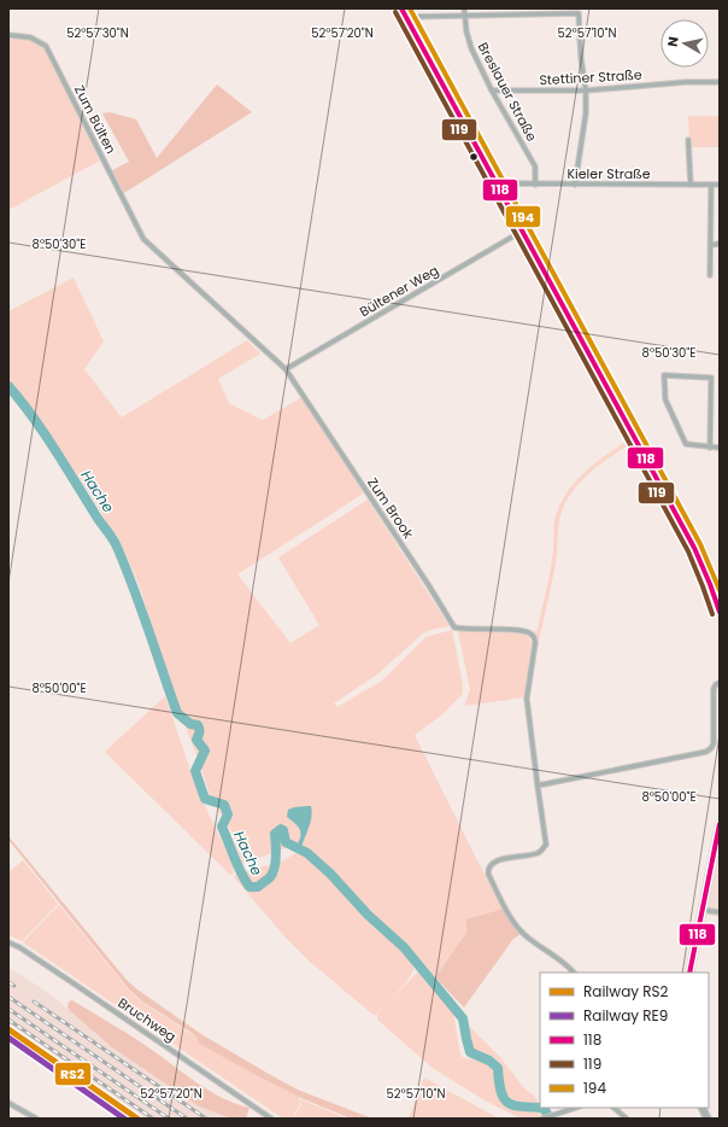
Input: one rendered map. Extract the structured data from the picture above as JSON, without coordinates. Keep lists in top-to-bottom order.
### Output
{
  "streets": {
    "street": [
      "Stettiner Straße",
      "Breslauer Straße",
      "Zum Bülten",
      "Kieler Straße",
      "Bültener Weg",
      "Zum Brook",
      "Bruchweg"
    ]
  },
  "crossings": [
    ["Stettiner Straße", "Breslauer Straße"],
    ["Breslauer Straße", "Kieler Straße"],
    ["Zum Bülten", "Zum Brook"],
    ["Bültener Weg", "Zum Brook"]
  ],
  "water": ["Hache"],
  "lines": [
    "transit line 118",
    "transit line 194",
    "transit line 119",
    "rail line RS2",
    "rail line RE9"
  ],
  "legend": [
    "Railway RS2",
    "Railway RE9",
    "118",
    "119",
    "194"
  ],
  "north": "left",
  "coordinates": [
    "52°57'30\"N",
    "52°57'20\"N",
    "52°57'10\"N",
    "8°50'30\"E",
    "8°50'00\"E"
  ]
}
